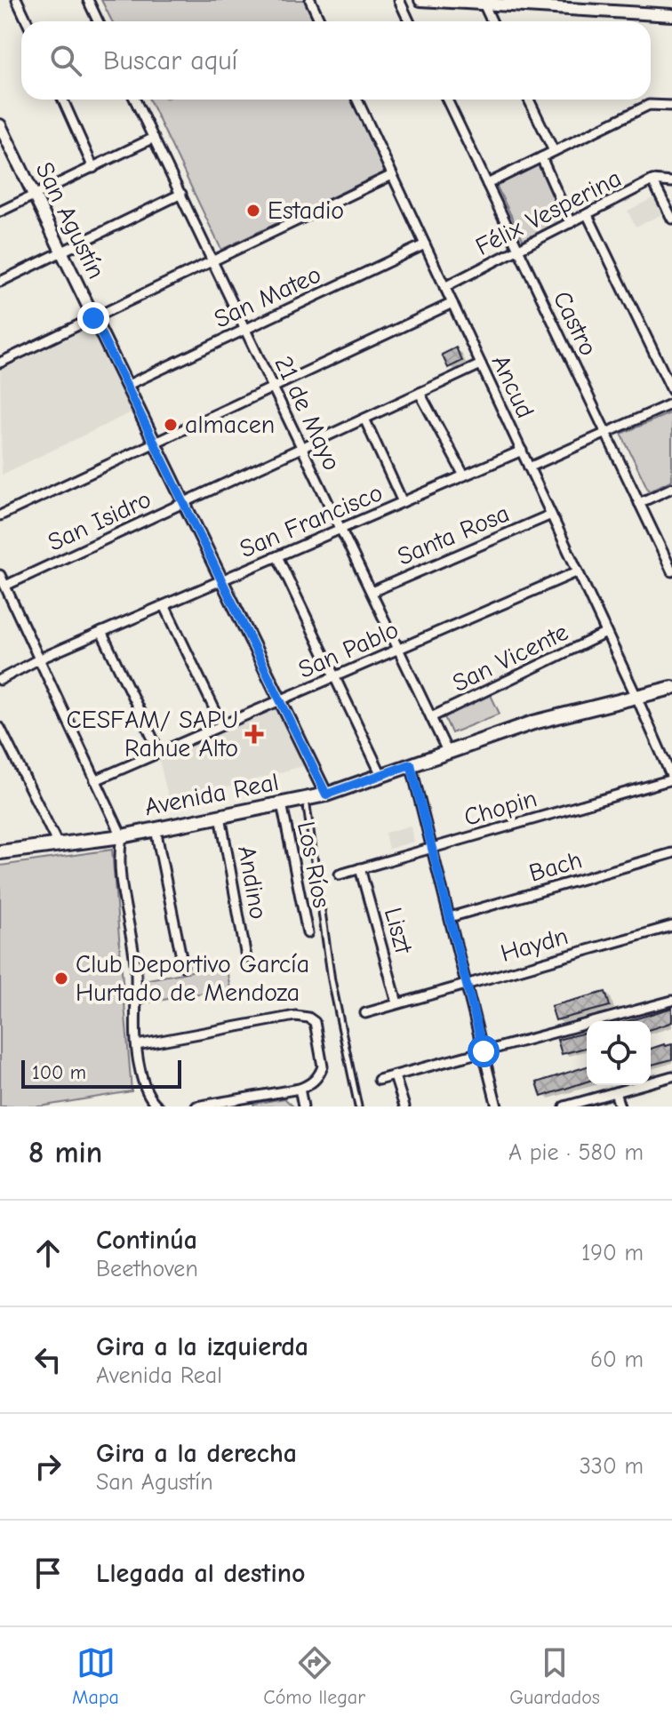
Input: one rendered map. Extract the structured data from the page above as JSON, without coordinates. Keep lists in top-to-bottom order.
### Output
{
  "streets": {
    "main road": ["Avenida Real"],
    "street": [
      "Félix Vesperina",
      "San Agustín",
      "San Mateo",
      "Castro",
      "Ancud",
      "21 de Mayo",
      "San Isidro",
      "San Francisco",
      "Santa Rosa",
      "San Pablo",
      "San Vicente",
      "Chopin",
      "Los Ríos",
      "Bach",
      "Andino",
      "Liszt",
      "Haydn"
    ]
  },
  "crossings": [
    ["Félix Vesperina", "Castro"],
    ["Félix Vesperina", "Ancud"],
    ["San Agustín", "San Mateo"],
    ["San Agustín", "San Isidro"],
    ["San Agustín", "San Francisco"],
    ["San Agustín", "San Pablo"],
    ["San Agustín", "Avenida Real"],
    ["San Mateo", "Ancud"],
    ["San Mateo", "21 de Mayo"],
    ["Ancud", "San Isidro"],
    ["Ancud", "San Francisco"],
    ["Ancud", "Santa Rosa"],
    ["Ancud", "San Pablo"],
    ["Ancud", "San Vicente"],
    ["Ancud", "Avenida Real"],
    ["Ancud", "Chopin"],
    ["21 de Mayo", "San Isidro"],
    ["21 de Mayo", "San Francisco"],
    ["21 de Mayo", "Santa Rosa"],
    ["21 de Mayo", "San Pablo"],
    ["21 de Mayo", "San Vicente"],
    ["21 de Mayo", "Avenida Real"],
    ["Avenida Real", "Los Ríos"],
    ["Avenida Real", "Andino"],
    ["Chopin", "Liszt"],
    ["Liszt", "Haydn"]
  ],
  "places": {
    "other": ["Estadio", "almacen", "Club Deportivo García Hurtado de Mendoza"],
    "health": ["CESFAM/ SAPU Rahue Alto"]
  },
  "scale_bar": "100 m",
  "page": {
    "search": "Buscar aquí",
    "scale": "100 m",
    "heading": ["8 min", "A pie · 580 m"],
    "list": [
      ["Continúa", "Beethoven", "190 m"],
      ["Gira a la izquierda", "Avenida Real", "60 m"],
      ["Gira a la derecha", "San Agustín", "330 m"],
      "Llegada al destino"
    ],
    "nav": ["Mapa", "Cómo llegar", "Guardados"]
  }
}
